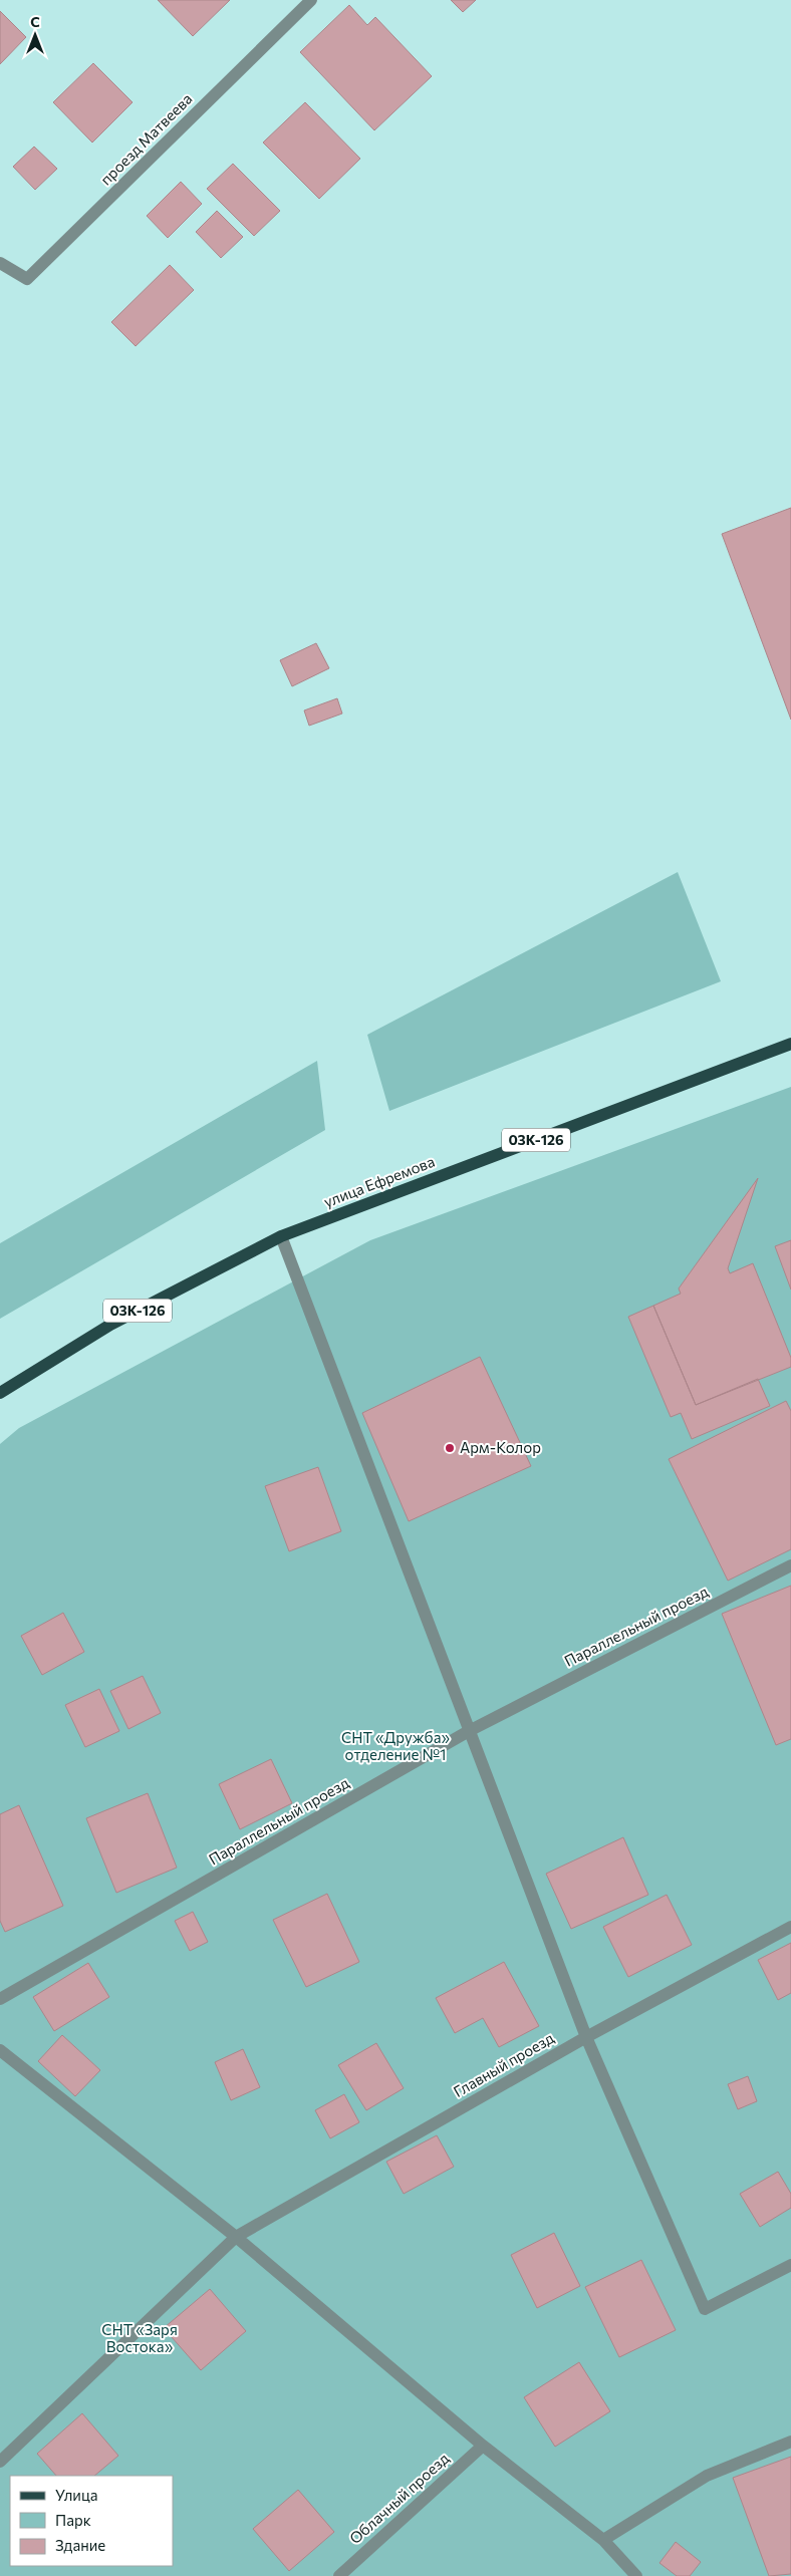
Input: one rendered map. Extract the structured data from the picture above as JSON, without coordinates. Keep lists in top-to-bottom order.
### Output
{
  "streets": {
    "main road": ["03К-126", "улица Ефремова"],
    "street": [
      "проезд Матвеева",
      "Параллельный проезд",
      "Главный проезд",
      "Облачный проезд"
    ]
  },
  "parks": ["СНТ «Дружба» отделение №1", "СНТ «Заря Востока»"],
  "places": ["Арм-Колор"],
  "legend": ["Улица", "Парк", "Здание"],
  "north": "top"
}
